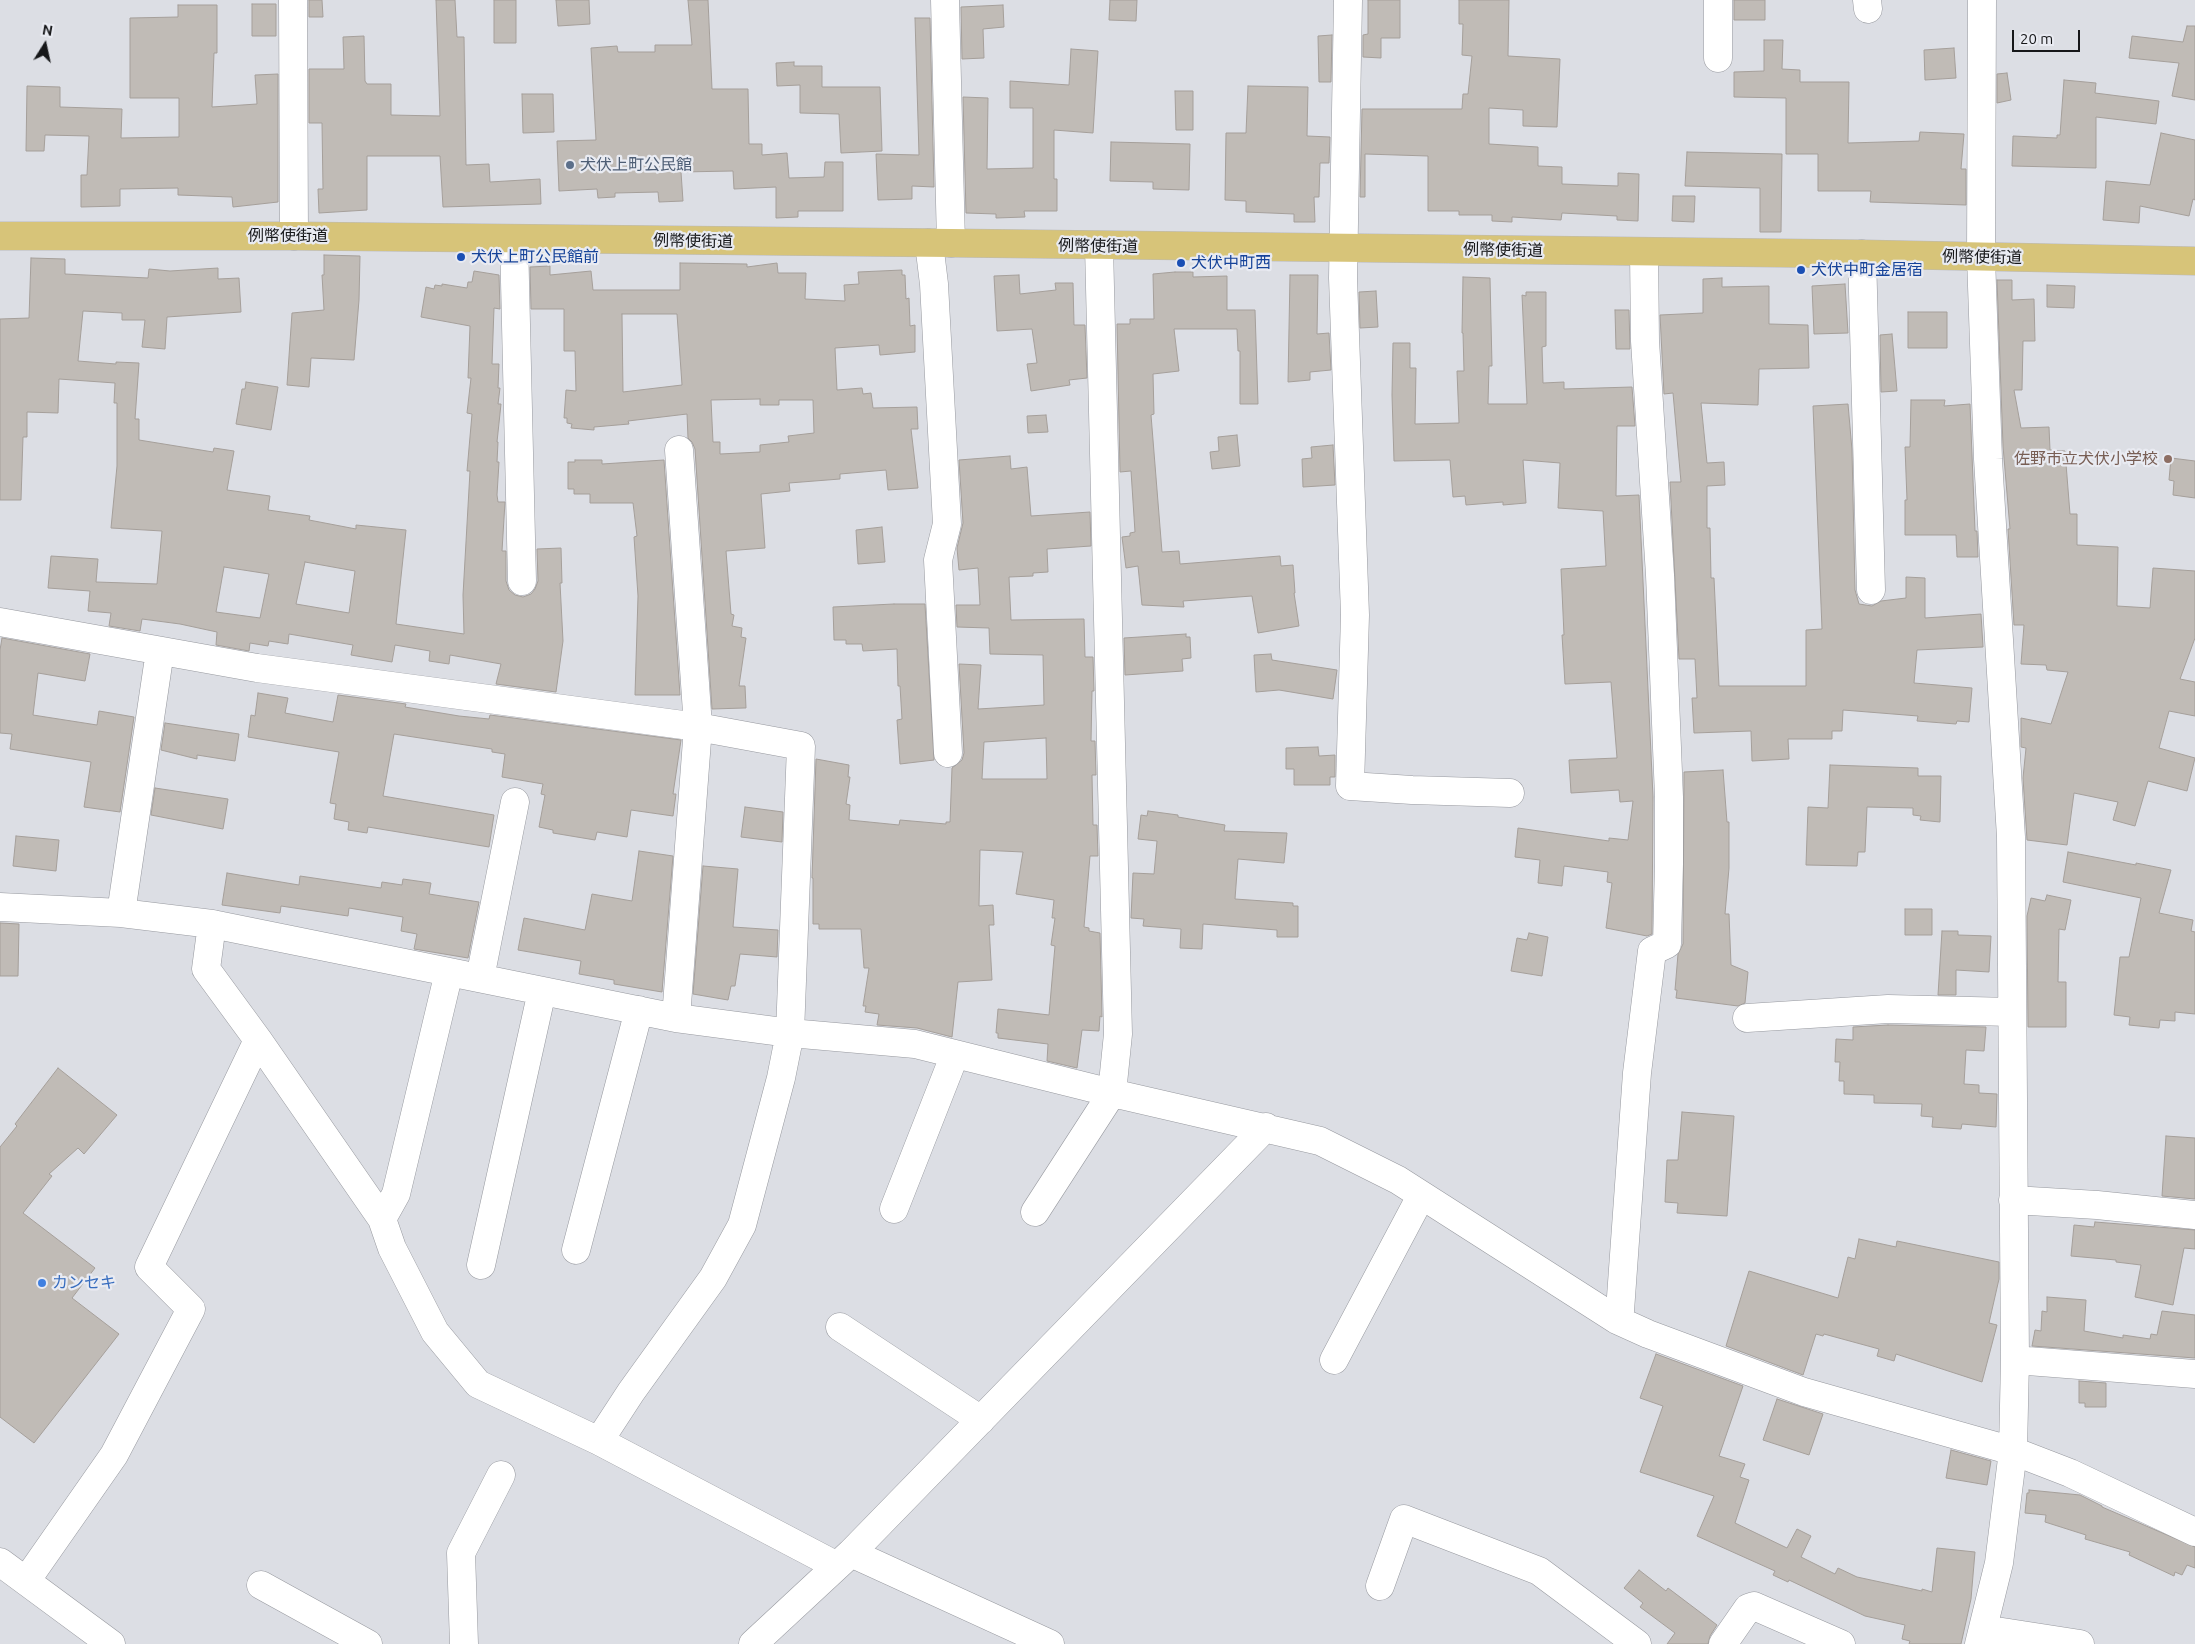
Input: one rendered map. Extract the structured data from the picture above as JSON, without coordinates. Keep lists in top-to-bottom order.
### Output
{
  "streets": {
    "main road": ["例幣使街道"]
  },
  "places": [
    "犬伏上町公民館",
    "犬伏上町公民館前",
    "犬伏中町西",
    "犬伏中町金居宿",
    "佐野市立犬伏小学校",
    "カンセキ"
  ],
  "scale_bar": "20 m",
  "north": "top"
}
